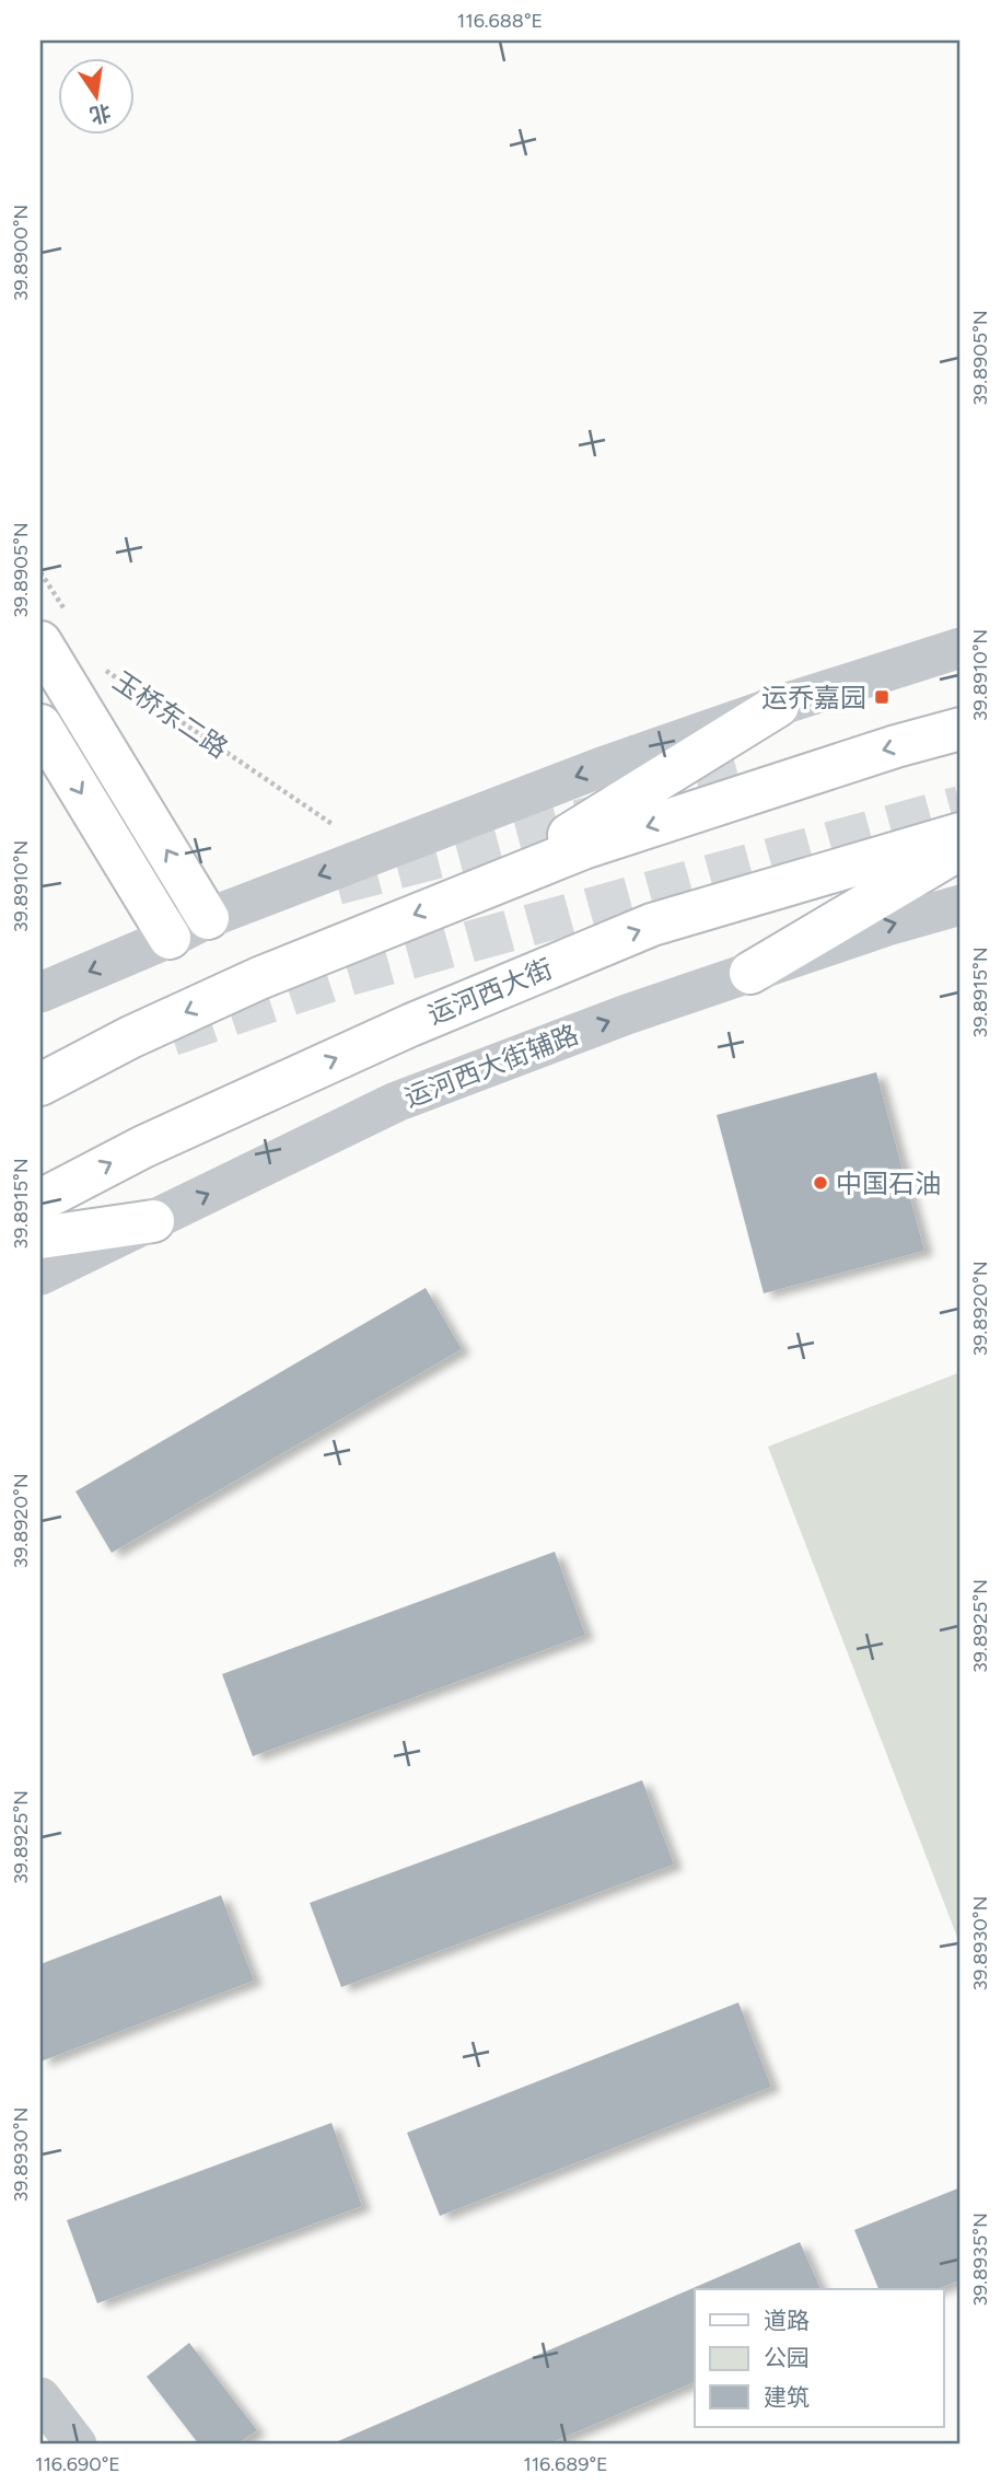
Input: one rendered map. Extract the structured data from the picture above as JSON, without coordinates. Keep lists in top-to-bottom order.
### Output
{
  "streets": {
    "main road": ["玉桥东二路", "运河西大街"],
    "street": ["运河西大街辅路"]
  },
  "places": {
    "transit": ["运乔嘉园"],
    "other": ["中国石油"]
  },
  "legend": ["道路", "公园", "建筑"],
  "north": "bottom",
  "coordinates": [
    "116.688°E",
    "39.8900°N",
    "39.8905°N",
    "39.8910°N",
    "39.8915°N",
    "39.8920°N",
    "39.8925°N",
    "39.8930°N",
    "39.8935°N",
    "116.690°E",
    "116.689°E"
  ]
}
